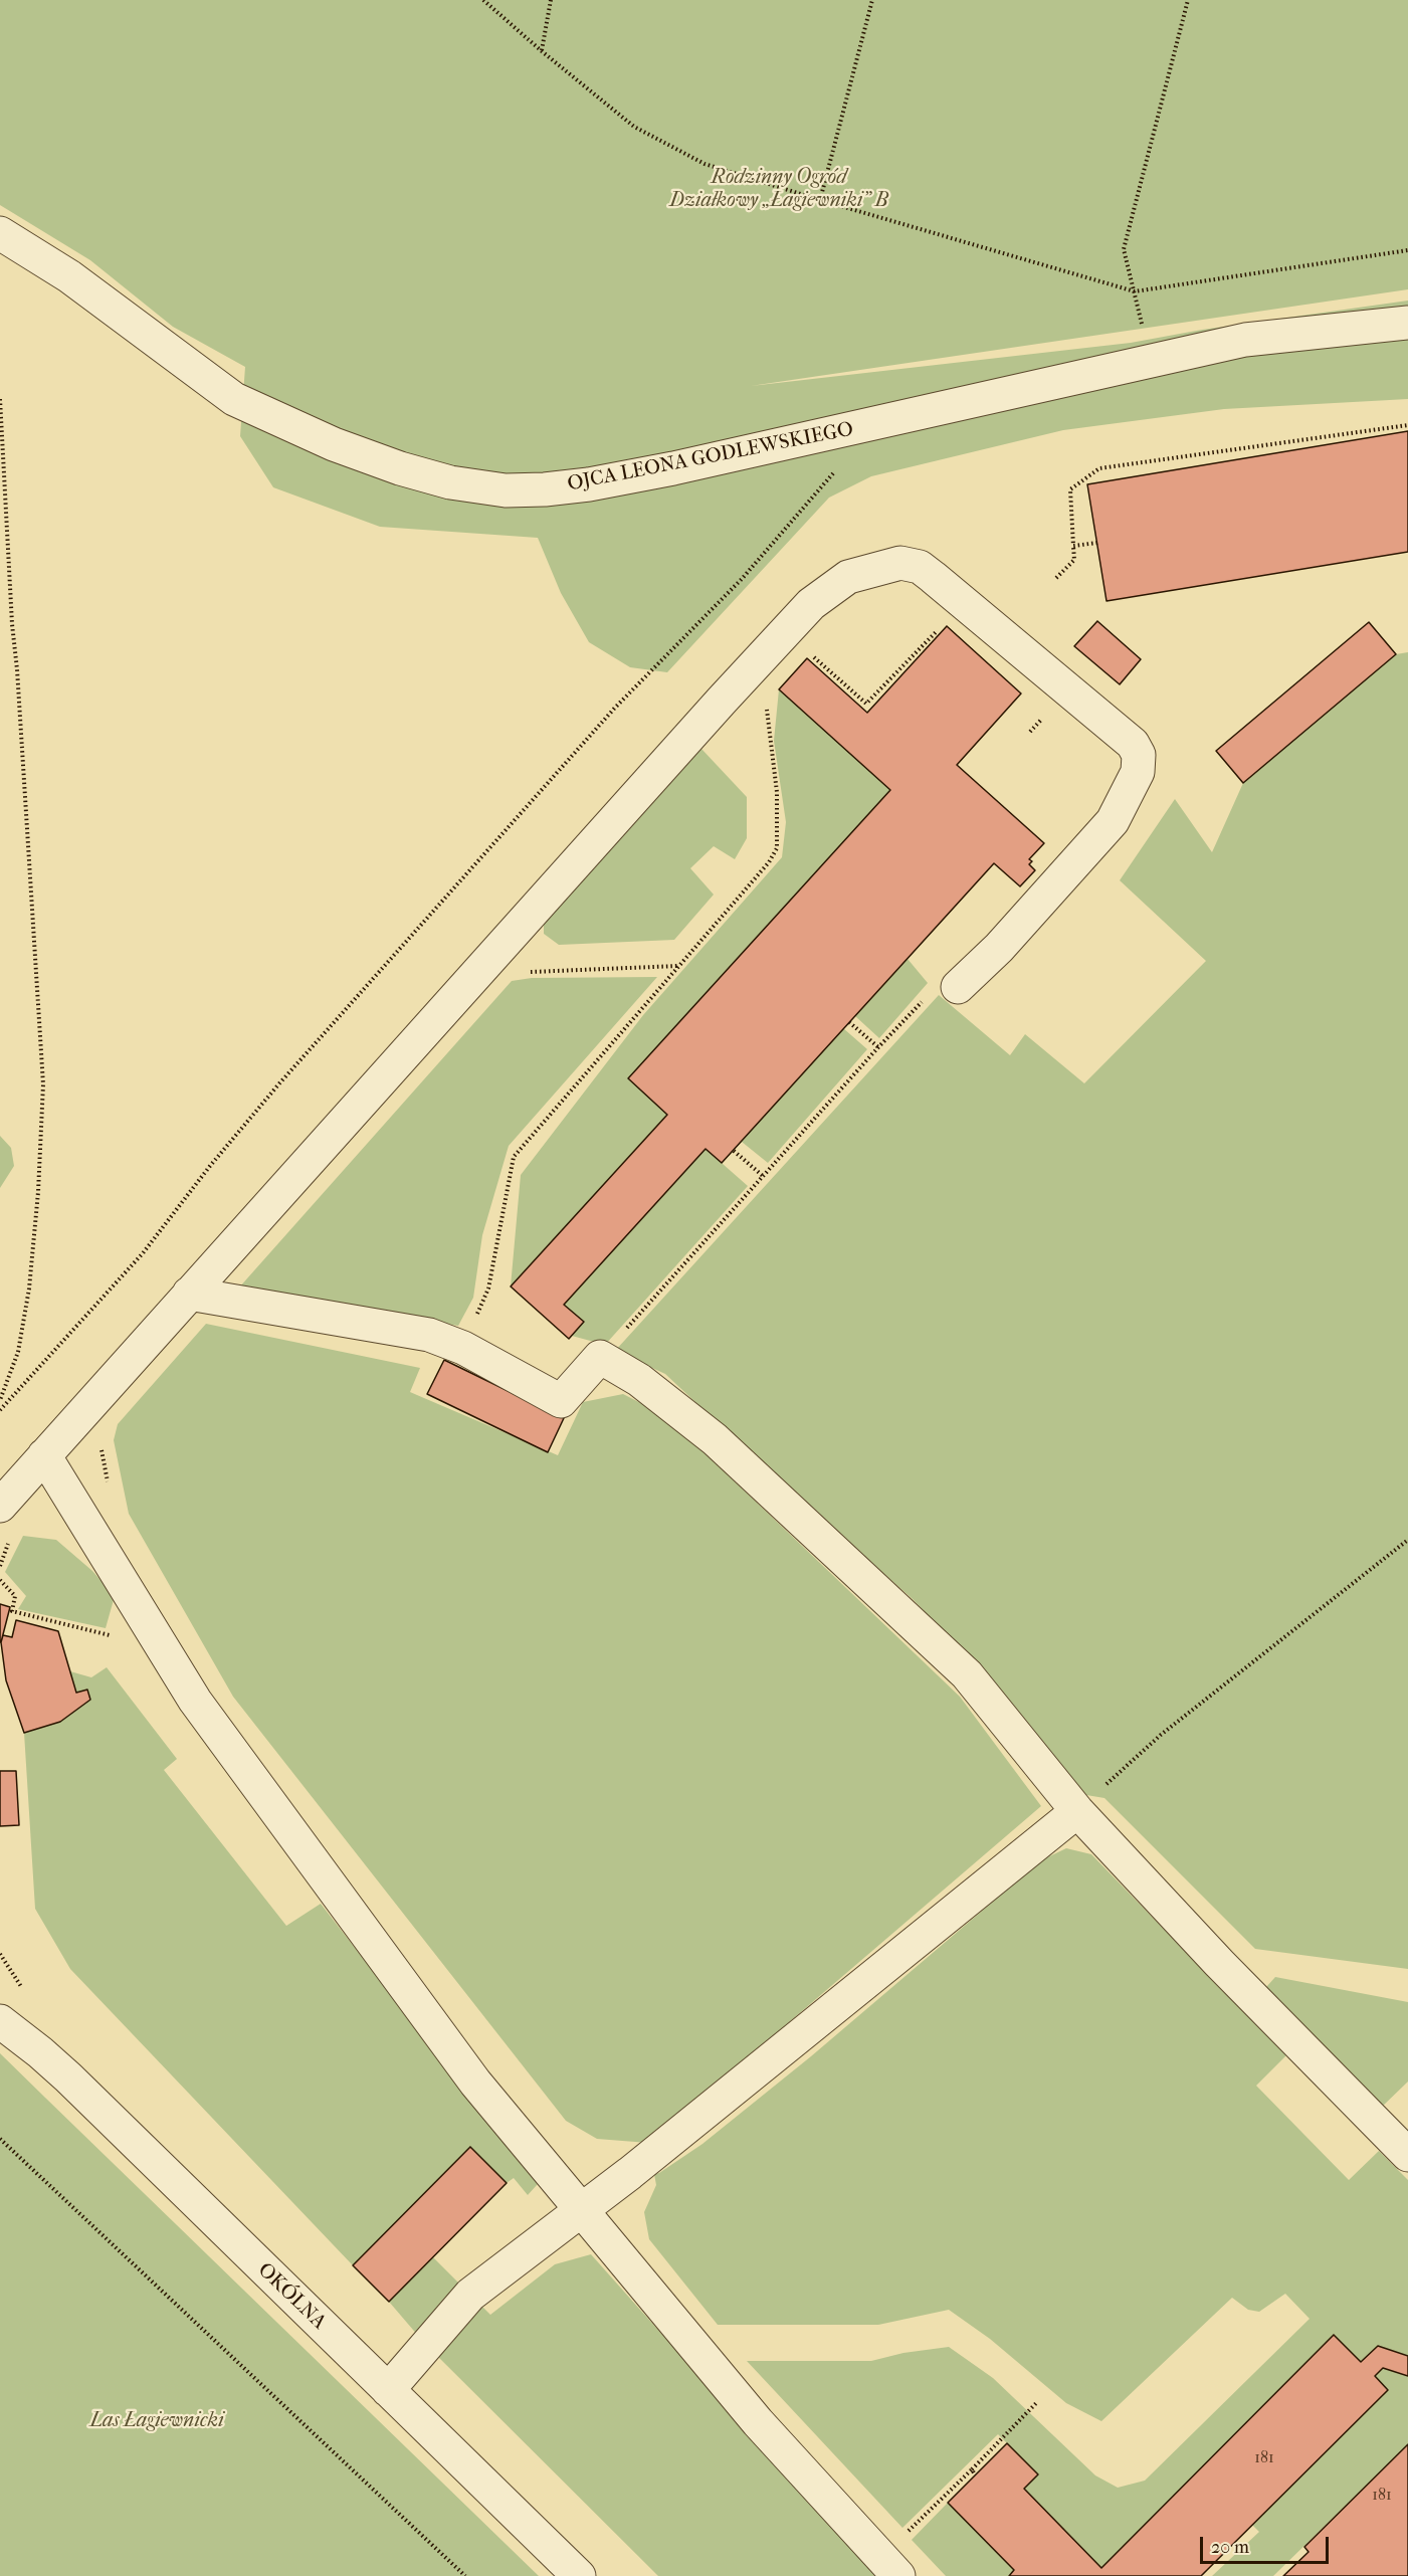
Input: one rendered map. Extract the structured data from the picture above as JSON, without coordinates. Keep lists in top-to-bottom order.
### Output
{
  "streets": {
    "street": ["OJCA LEONA GODLEWSKIEGO", "OKÓLNA"]
  },
  "parks": ["Rodzinny Ogród Działkowy „Łagiewniki” B", "Las Łagiewnicki"],
  "house_numbers": ["181", "181"],
  "scale_bar": "20 m"
}
